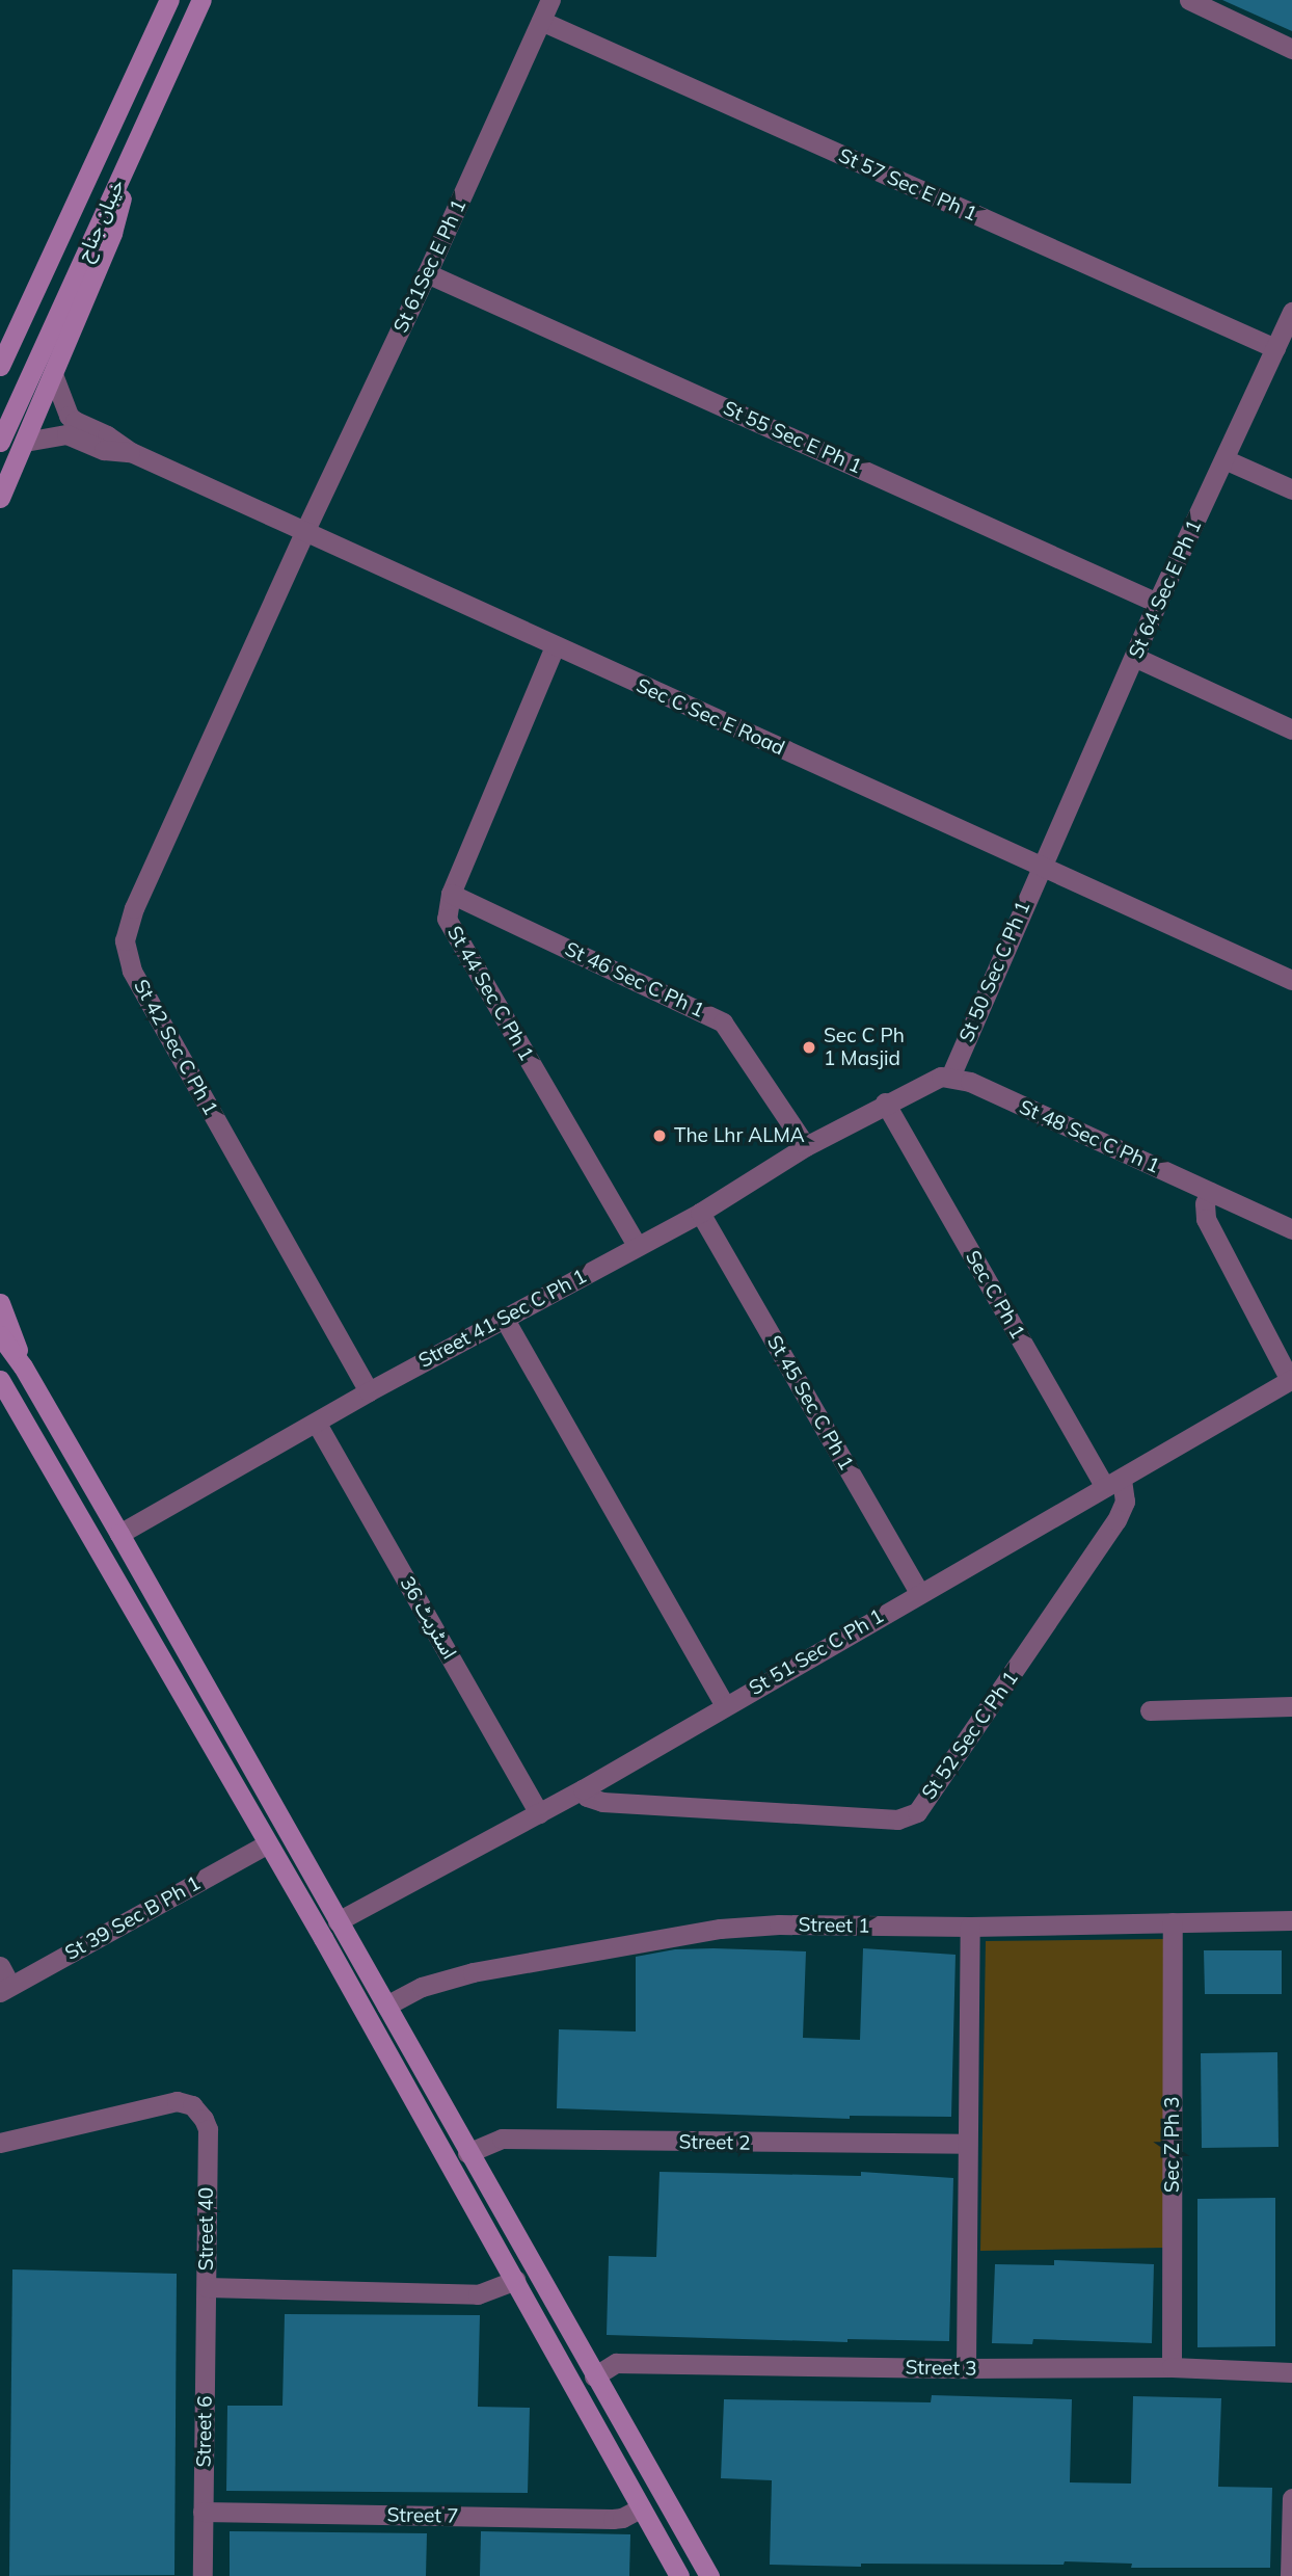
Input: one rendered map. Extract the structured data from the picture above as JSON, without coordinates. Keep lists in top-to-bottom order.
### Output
{
  "streets": {
    "main road": ["خیبان جناح"],
    "street": [
      "St 57 Sec E Ph 1",
      "St 61Sec E Ph 1",
      "St 55 Sec E Ph 1",
      "St 64 Sec E Ph 1",
      "Sec C Sec E Road",
      "St 50 Sec C Ph 1",
      "St 46 Sec C Ph 1",
      "St 44 Sec C Ph 1",
      "St 42 Sec C Ph 1",
      "St 48 Sec C Ph 1",
      "Sec C Ph 1",
      "Street 41 Sec C Ph 1",
      "St 45 Sec C Ph 1",
      "اسٹریٹ 36",
      "St 51 Sec C Ph 1",
      "St 52 Sec C Ph 1",
      "St 39 Sec B Ph 1",
      "Street 1",
      "Street 2",
      "Sec Z Ph 3",
      "Street 40",
      "Street 3",
      "Street 6",
      "Street 7"
    ]
  },
  "crossings": [
    ["St 57 Sec E Ph 1", "St 61Sec E Ph 1"],
    ["St 57 Sec E Ph 1", "St 64 Sec E Ph 1"],
    ["St 61Sec E Ph 1", "St 55 Sec E Ph 1"],
    ["St 61Sec E Ph 1", "Sec C Sec E Road"],
    ["St 61Sec E Ph 1", "St 42 Sec C Ph 1"],
    ["St 55 Sec E Ph 1", "St 64 Sec E Ph 1"],
    ["St 64 Sec E Ph 1", "Sec C Sec E Road"],
    ["St 64 Sec E Ph 1", "St 50 Sec C Ph 1"],
    ["Sec C Sec E Road", "St 50 Sec C Ph 1"],
    ["Sec C Sec E Road", "St 44 Sec C Ph 1"],
    ["Sec C Sec E Road", "St 42 Sec C Ph 1"],
    ["St 50 Sec C Ph 1", "St 48 Sec C Ph 1"],
    ["St 46 Sec C Ph 1", "St 44 Sec C Ph 1"],
    ["St 46 Sec C Ph 1", "Street 41 Sec C Ph 1"],
    ["St 44 Sec C Ph 1", "Street 41 Sec C Ph 1"],
    ["St 42 Sec C Ph 1", "Street 41 Sec C Ph 1"],
    ["Sec C Ph 1", "Street 41 Sec C Ph 1"],
    ["Sec C Ph 1", "St 51 Sec C Ph 1"],
    ["Sec C Ph 1", "St 52 Sec C Ph 1"],
    ["Street 41 Sec C Ph 1", "St 45 Sec C Ph 1"],
    ["Street 41 Sec C Ph 1", "اسٹریٹ 36"],
    ["St 45 Sec C Ph 1", "St 51 Sec C Ph 1"],
    ["اسٹریٹ 36", "St 51 Sec C Ph 1"],
    ["St 51 Sec C Ph 1", "St 52 Sec C Ph 1"],
    ["Street 1", "Sec Z Ph 3"],
    ["Sec Z Ph 3", "Street 3"],
    ["Street 40", "Street 6"],
    ["Street 6", "Street 7"]
  ],
  "places": ["Sec C Ph 1 Masjid", "The Lhr ALMA"]
}
